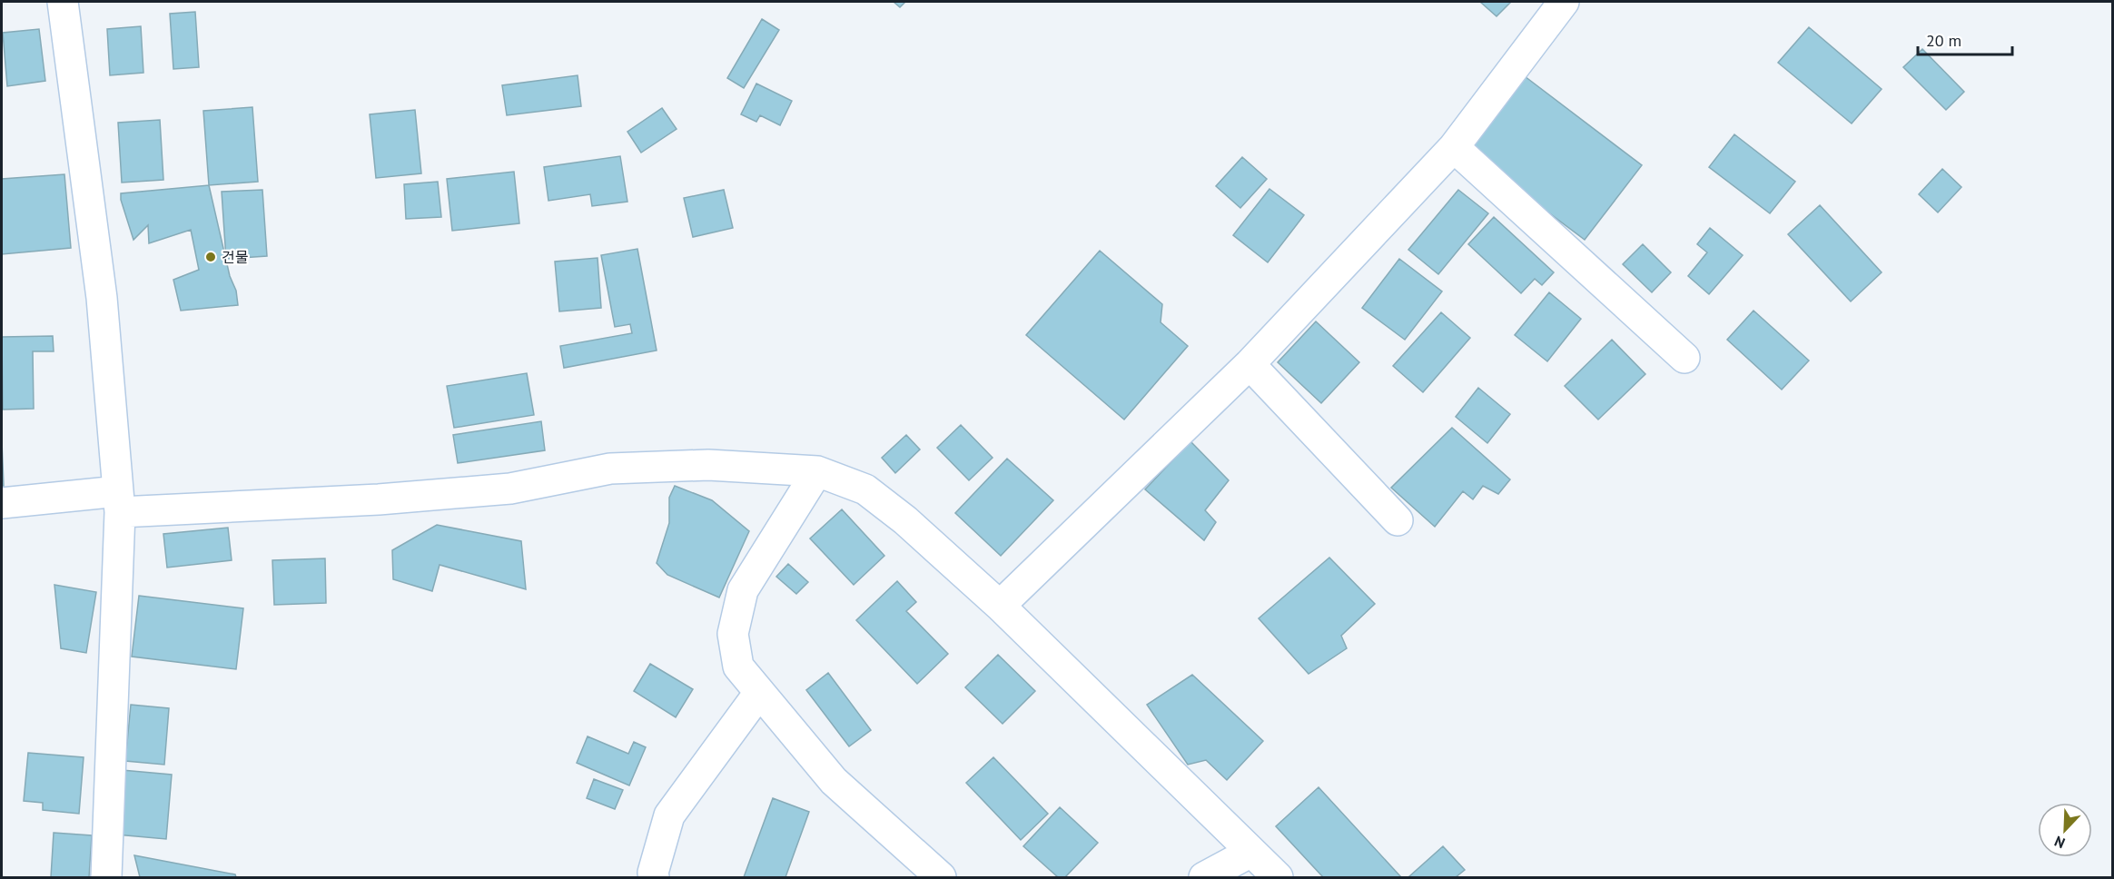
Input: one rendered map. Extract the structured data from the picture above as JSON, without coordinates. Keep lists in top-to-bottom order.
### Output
{
  "places": ["건물"],
  "scale_bar": "20 m",
  "north": "bottom left"
}
